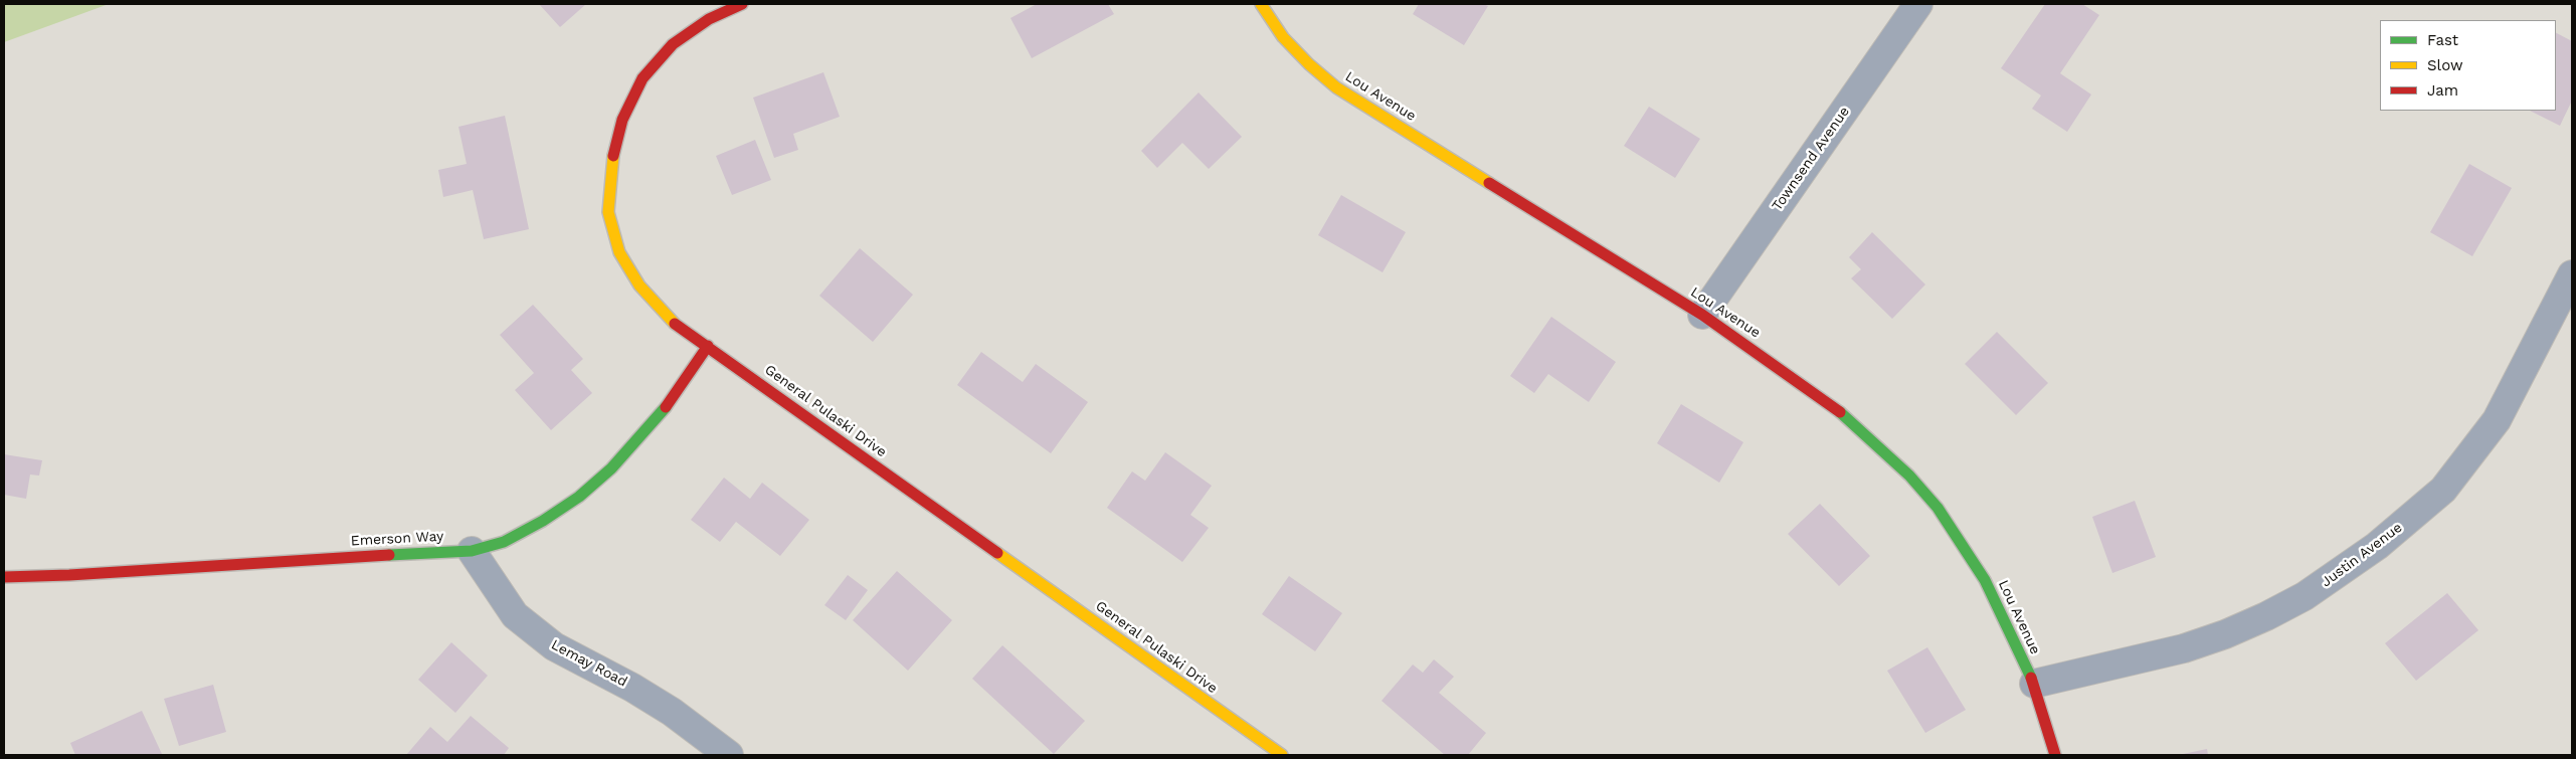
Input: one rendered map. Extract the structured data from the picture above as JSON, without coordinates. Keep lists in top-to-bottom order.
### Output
{
  "streets": {
    "street": [
      "Lou Avenue",
      "Townsend Avenue",
      "General Pulaski Drive",
      "Emerson Way",
      "Justin Avenue",
      "Lemay Road"
    ]
  },
  "crossings": [
    ["Lou Avenue", "Townsend Avenue"],
    ["Lou Avenue", "Justin Avenue"],
    ["General Pulaski Drive", "Emerson Way"],
    ["Emerson Way", "Lemay Road"]
  ],
  "legend": ["Fast", "Slow", "Jam"]
}
